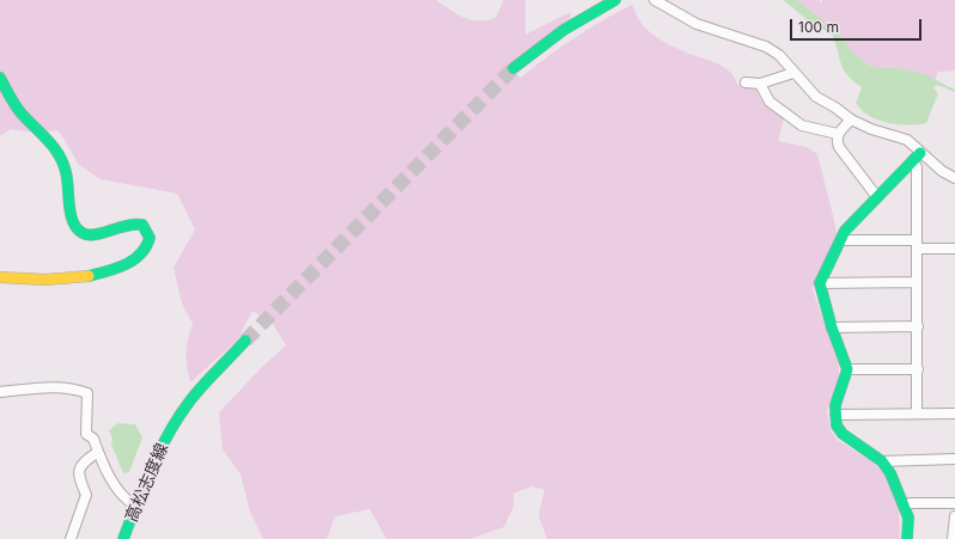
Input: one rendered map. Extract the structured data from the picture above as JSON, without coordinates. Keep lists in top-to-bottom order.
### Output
{
  "streets": {
    "main road": ["高松志度線"]
  },
  "scale_bar": "100 m"
}
